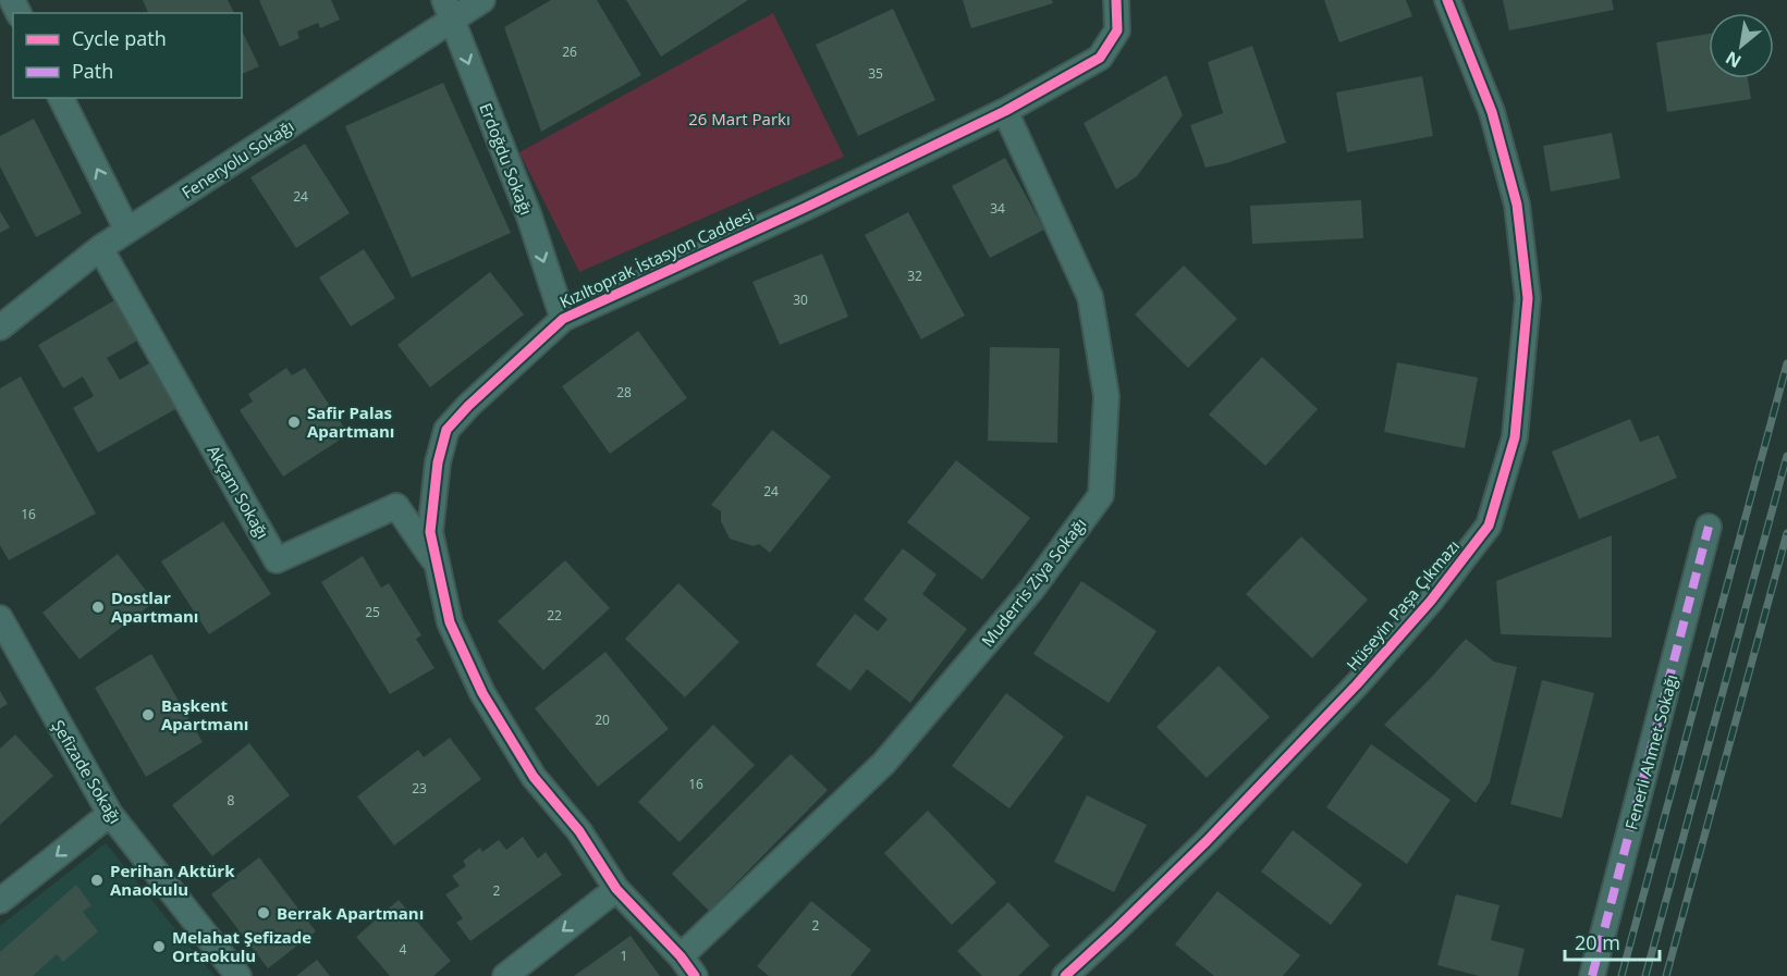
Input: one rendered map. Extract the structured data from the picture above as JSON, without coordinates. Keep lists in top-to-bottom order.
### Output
{
  "streets": {
    "street": [
      "Feneryolu Sokağı",
      "Erdoğdu Sokağı",
      "Kızıltoprak İstasyon Caddesi",
      "Akçam Sokağı",
      "Muderris Ziya Sokağı",
      "Hüseyin Paşa Çıkmazı",
      "Fenerli Ahmet Sokağı",
      "Şefizade Sokağı"
    ]
  },
  "crossings": [
    ["Feneryolu Sokağı", "Erdoğdu Sokağı"],
    ["Feneryolu Sokağı", "Akçam Sokağı"],
    ["Erdoğdu Sokağı", "Kızıltoprak İstasyon Caddesi"],
    ["Kızıltoprak İstasyon Caddesi", "Akçam Sokağı"],
    ["Kızıltoprak İstasyon Caddesi", "Muderris Ziya Sokağı"]
  ],
  "one_way": ["Erdoğdu Sokağı"],
  "parks": ["26 Mart Parkı"],
  "places": [
    "Safir Palas Apartmanı",
    "Dostlar Apartmanı",
    "Başkent Apartmanı",
    "Perihan Aktürk Anaokulu",
    "Berrak Apartmanı",
    "Melahat Şefizade Ortaokulu"
  ],
  "house_numbers": [
    "26",
    "35",
    "24",
    "34",
    "32",
    "30",
    "28",
    "24",
    "16",
    "25",
    "22",
    "20",
    "16",
    "23",
    "8",
    "2",
    "2",
    "4",
    "1"
  ],
  "legend": ["Cycle path", "Path"],
  "scale_bar": "20 m",
  "north": "bottom left"
}
